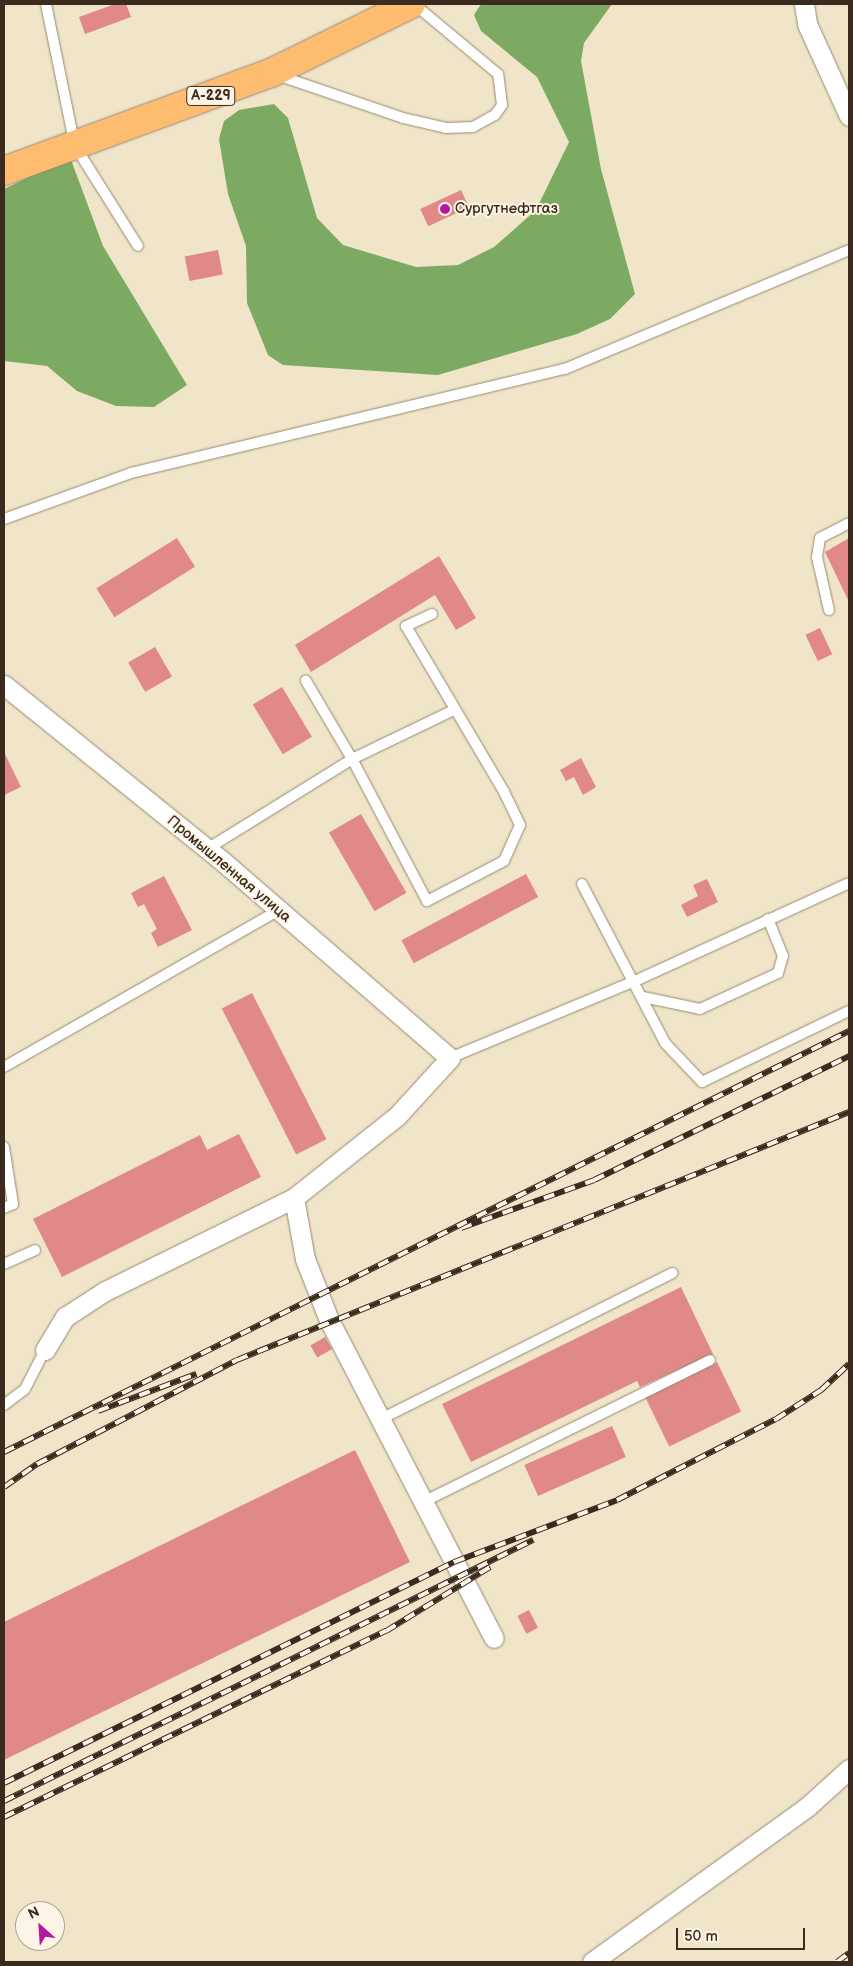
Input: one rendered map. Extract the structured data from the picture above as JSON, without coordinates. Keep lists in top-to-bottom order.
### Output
{
  "streets": {
    "highway": ["А-229"],
    "street": ["Промышленная улица"]
  },
  "places": ["Сургутнефтгаз"],
  "scale_bar": "50 m",
  "north": "top left"
}
